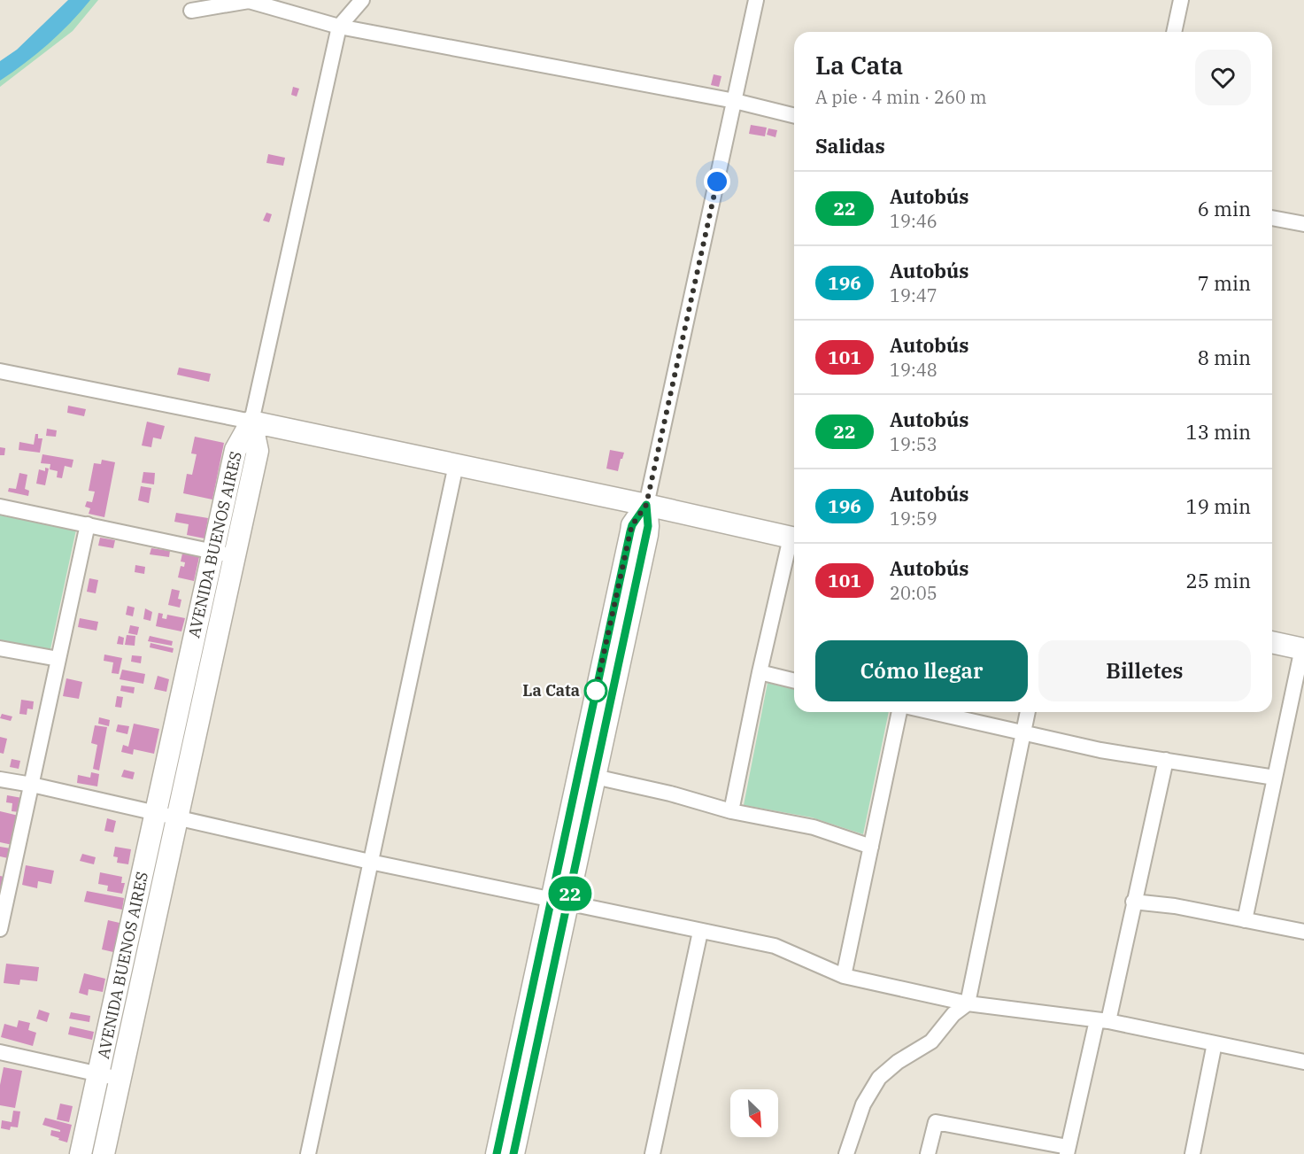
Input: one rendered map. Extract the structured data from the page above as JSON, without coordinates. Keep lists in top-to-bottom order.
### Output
{
  "streets": {
    "street": ["AVENIDA BUENOS AIRES"]
  },
  "places": ["La Cata"],
  "lines": ["bus line 22"],
  "north": "bottom right",
  "page": {
    "on_map": "22",
    "heading": [
      ["La Cata", "A pie · 4 min · 260 m"],
      "Salidas"
    ],
    "list": [
      {
        "mark": "22",
        "name": "Autobús",
        "note": "19:46",
        "value": "6 min"
      },
      {
        "mark": "196",
        "name": "Autobús",
        "note": "19:47",
        "value": "7 min"
      },
      {
        "mark": "101",
        "name": "Autobús",
        "note": "19:48",
        "value": "8 min"
      },
      {
        "mark": "22",
        "name": "Autobús",
        "note": "19:53",
        "value": "13 min"
      },
      {
        "mark": "196",
        "name": "Autobús",
        "note": "19:59",
        "value": "19 min"
      },
      {
        "mark": "101",
        "name": "Autobús",
        "note": "20:05",
        "value": "25 min"
      }
    ],
    "buttons": ["Cómo llegar", "Billetes"]
  }
}
